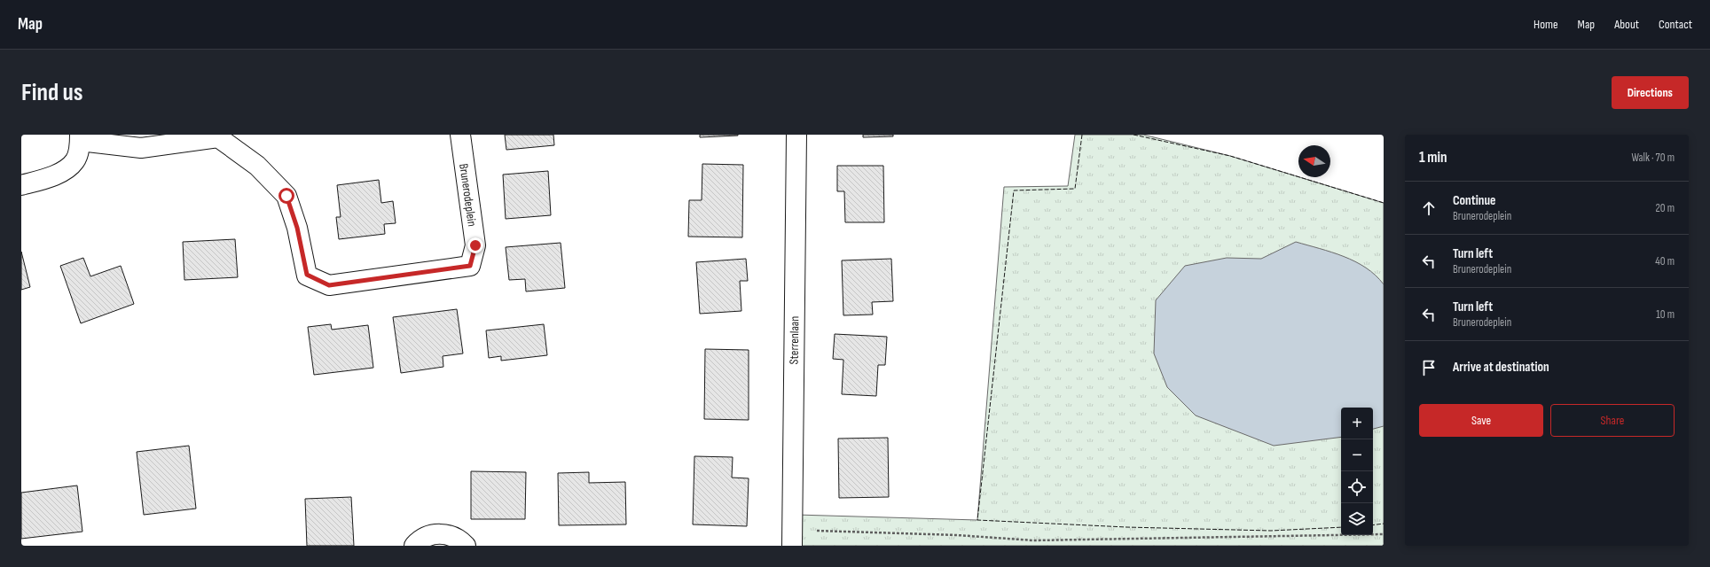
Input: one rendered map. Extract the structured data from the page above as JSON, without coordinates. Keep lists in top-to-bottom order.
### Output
{
  "streets": {
    "street": ["Brunerodeplein", "Sterrenlaan"]
  },
  "north": "left",
  "page": {
    "header": "Map",
    "nav": [
      "Home",
      "Map",
      "About",
      "Contact"
    ],
    "buttons": [
      "Directions",
      ["Save", "Share"]
    ],
    "title": "Find us",
    "heading": ["1 min", "Walk · 70 m"],
    "list": [
      ["Continue", "Brunerodeplein", "20 m"],
      ["Turn left", "Brunerodeplein", "40 m"],
      ["Turn left", "Brunerodeplein", "10 m"],
      "Arrive at destination"
    ],
    "map_buttons": ["+", "−"]
  }
}
